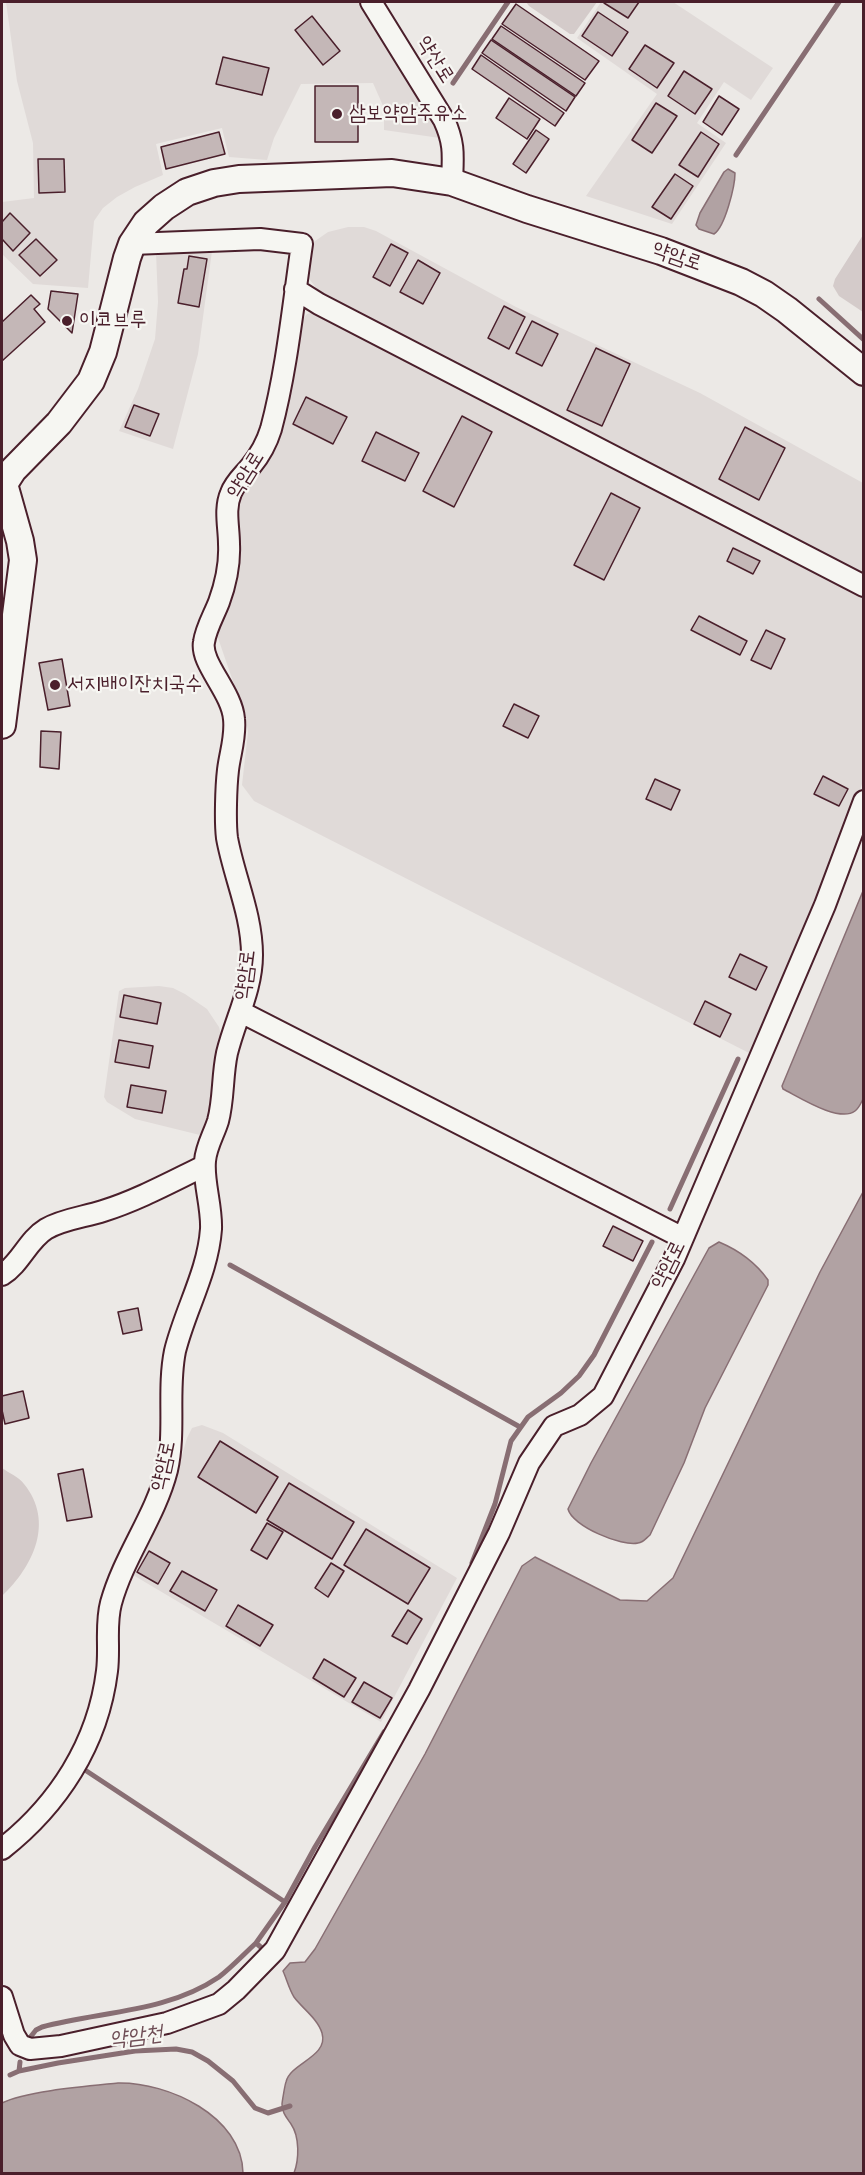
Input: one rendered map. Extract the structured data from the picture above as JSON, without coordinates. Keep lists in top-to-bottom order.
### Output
{
  "streets": {
    "street": ["약산로", "약암로"]
  },
  "crossings": [
    ["약산로", "약암로"]
  ],
  "water": ["약암천"],
  "places": ["삼보약암주유소", "이코브루", "서지배이잔치국수"]
}
